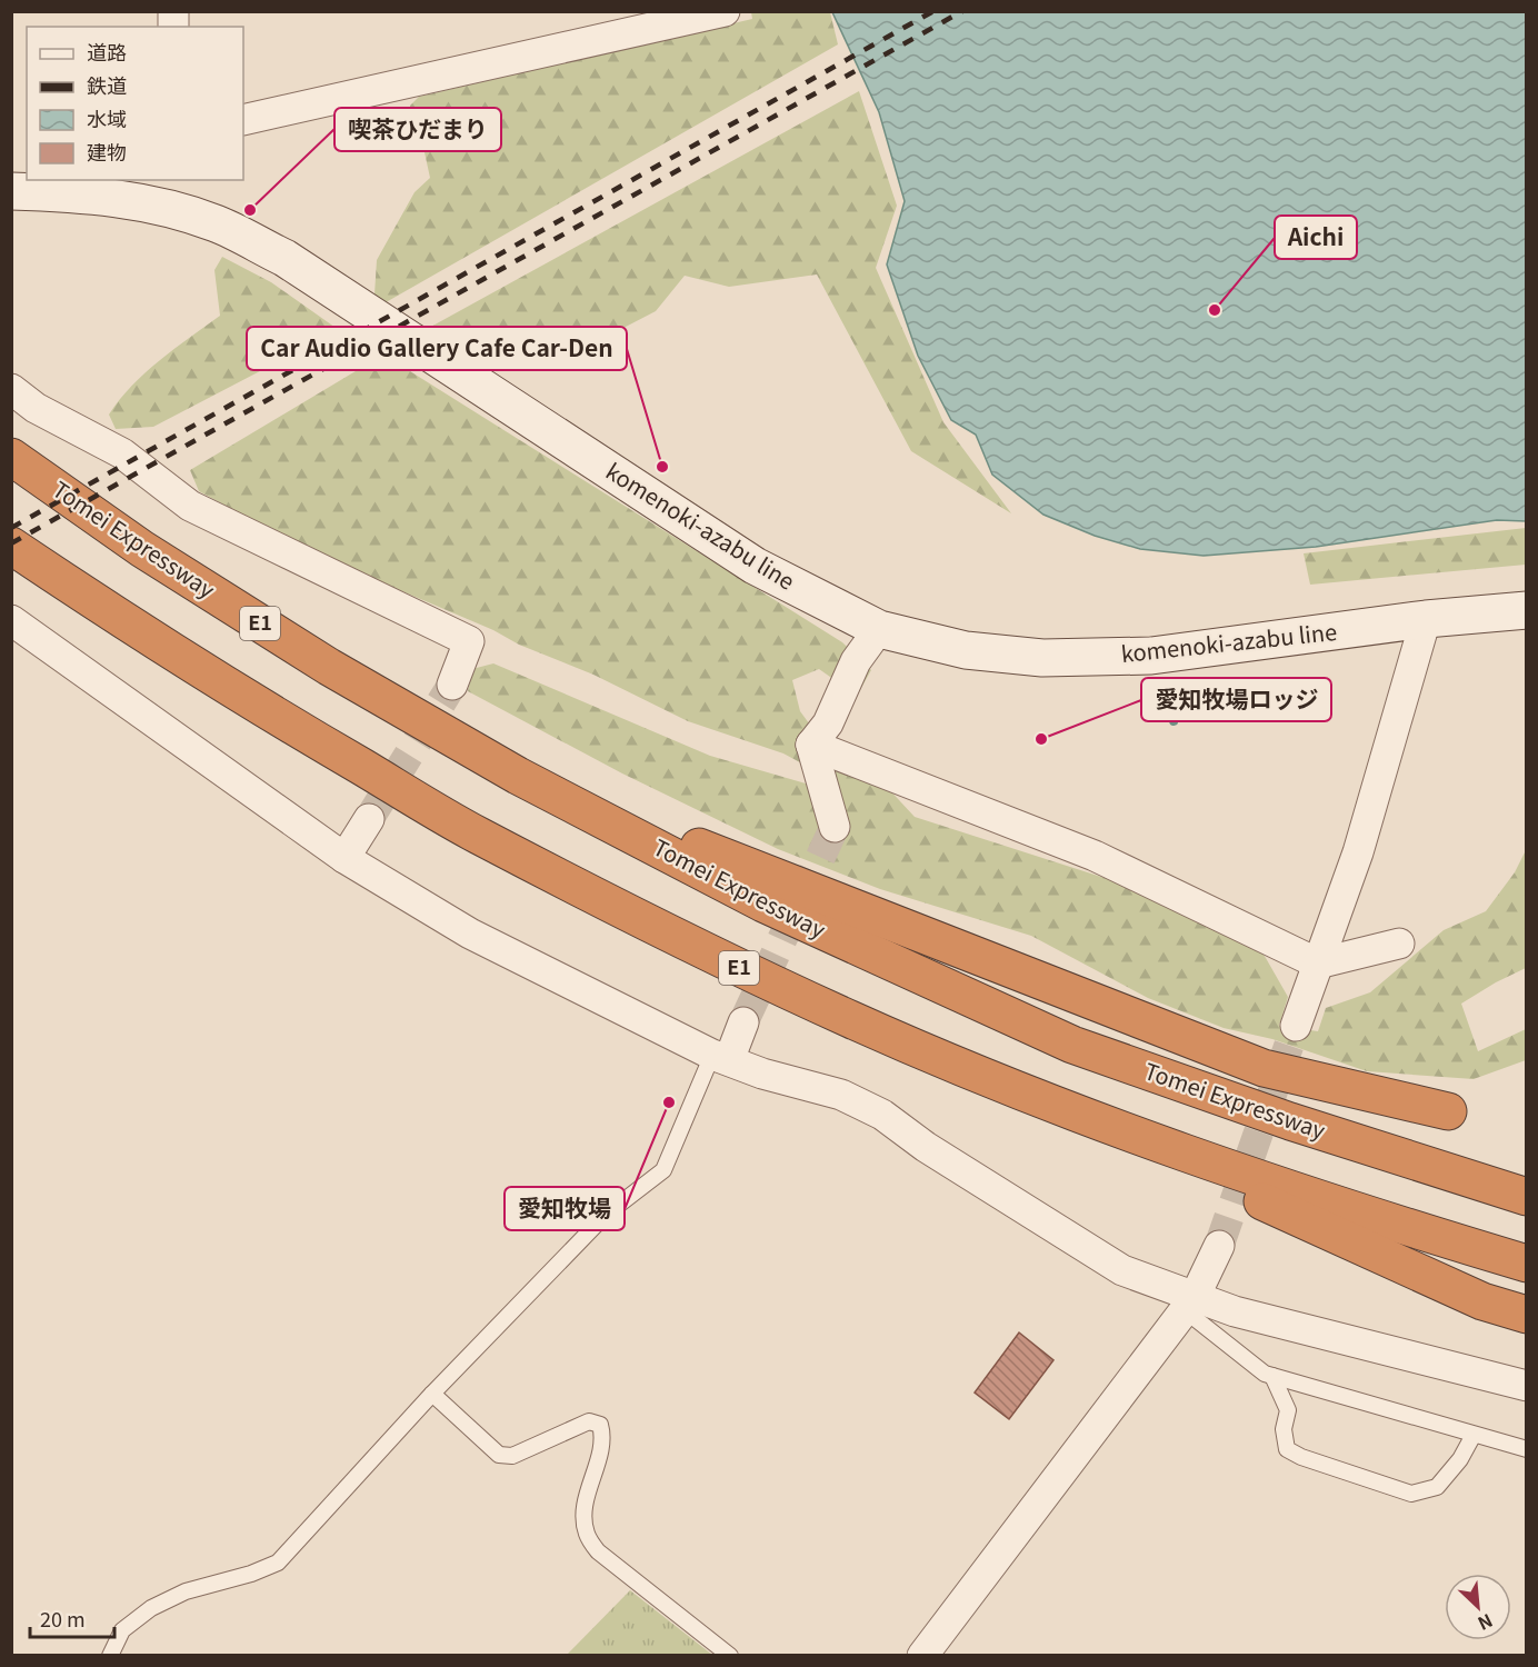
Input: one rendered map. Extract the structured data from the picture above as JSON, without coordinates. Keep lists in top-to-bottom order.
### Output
{
  "streets": {
    "highway": ["Tomei Expressway", "E1"],
    "main road": ["komenoki-azabu line"]
  },
  "places": [
    "喫茶ひだまり",
    "Aichi",
    "Car Audio Gallery Cafe Car-Den",
    "愛知牧場ロッジ",
    "愛知牧場"
  ],
  "legend": [
    "道路",
    "鉄道",
    "水域",
    "建物"
  ],
  "scale_bar": "20 m",
  "north": "bottom right"
}
